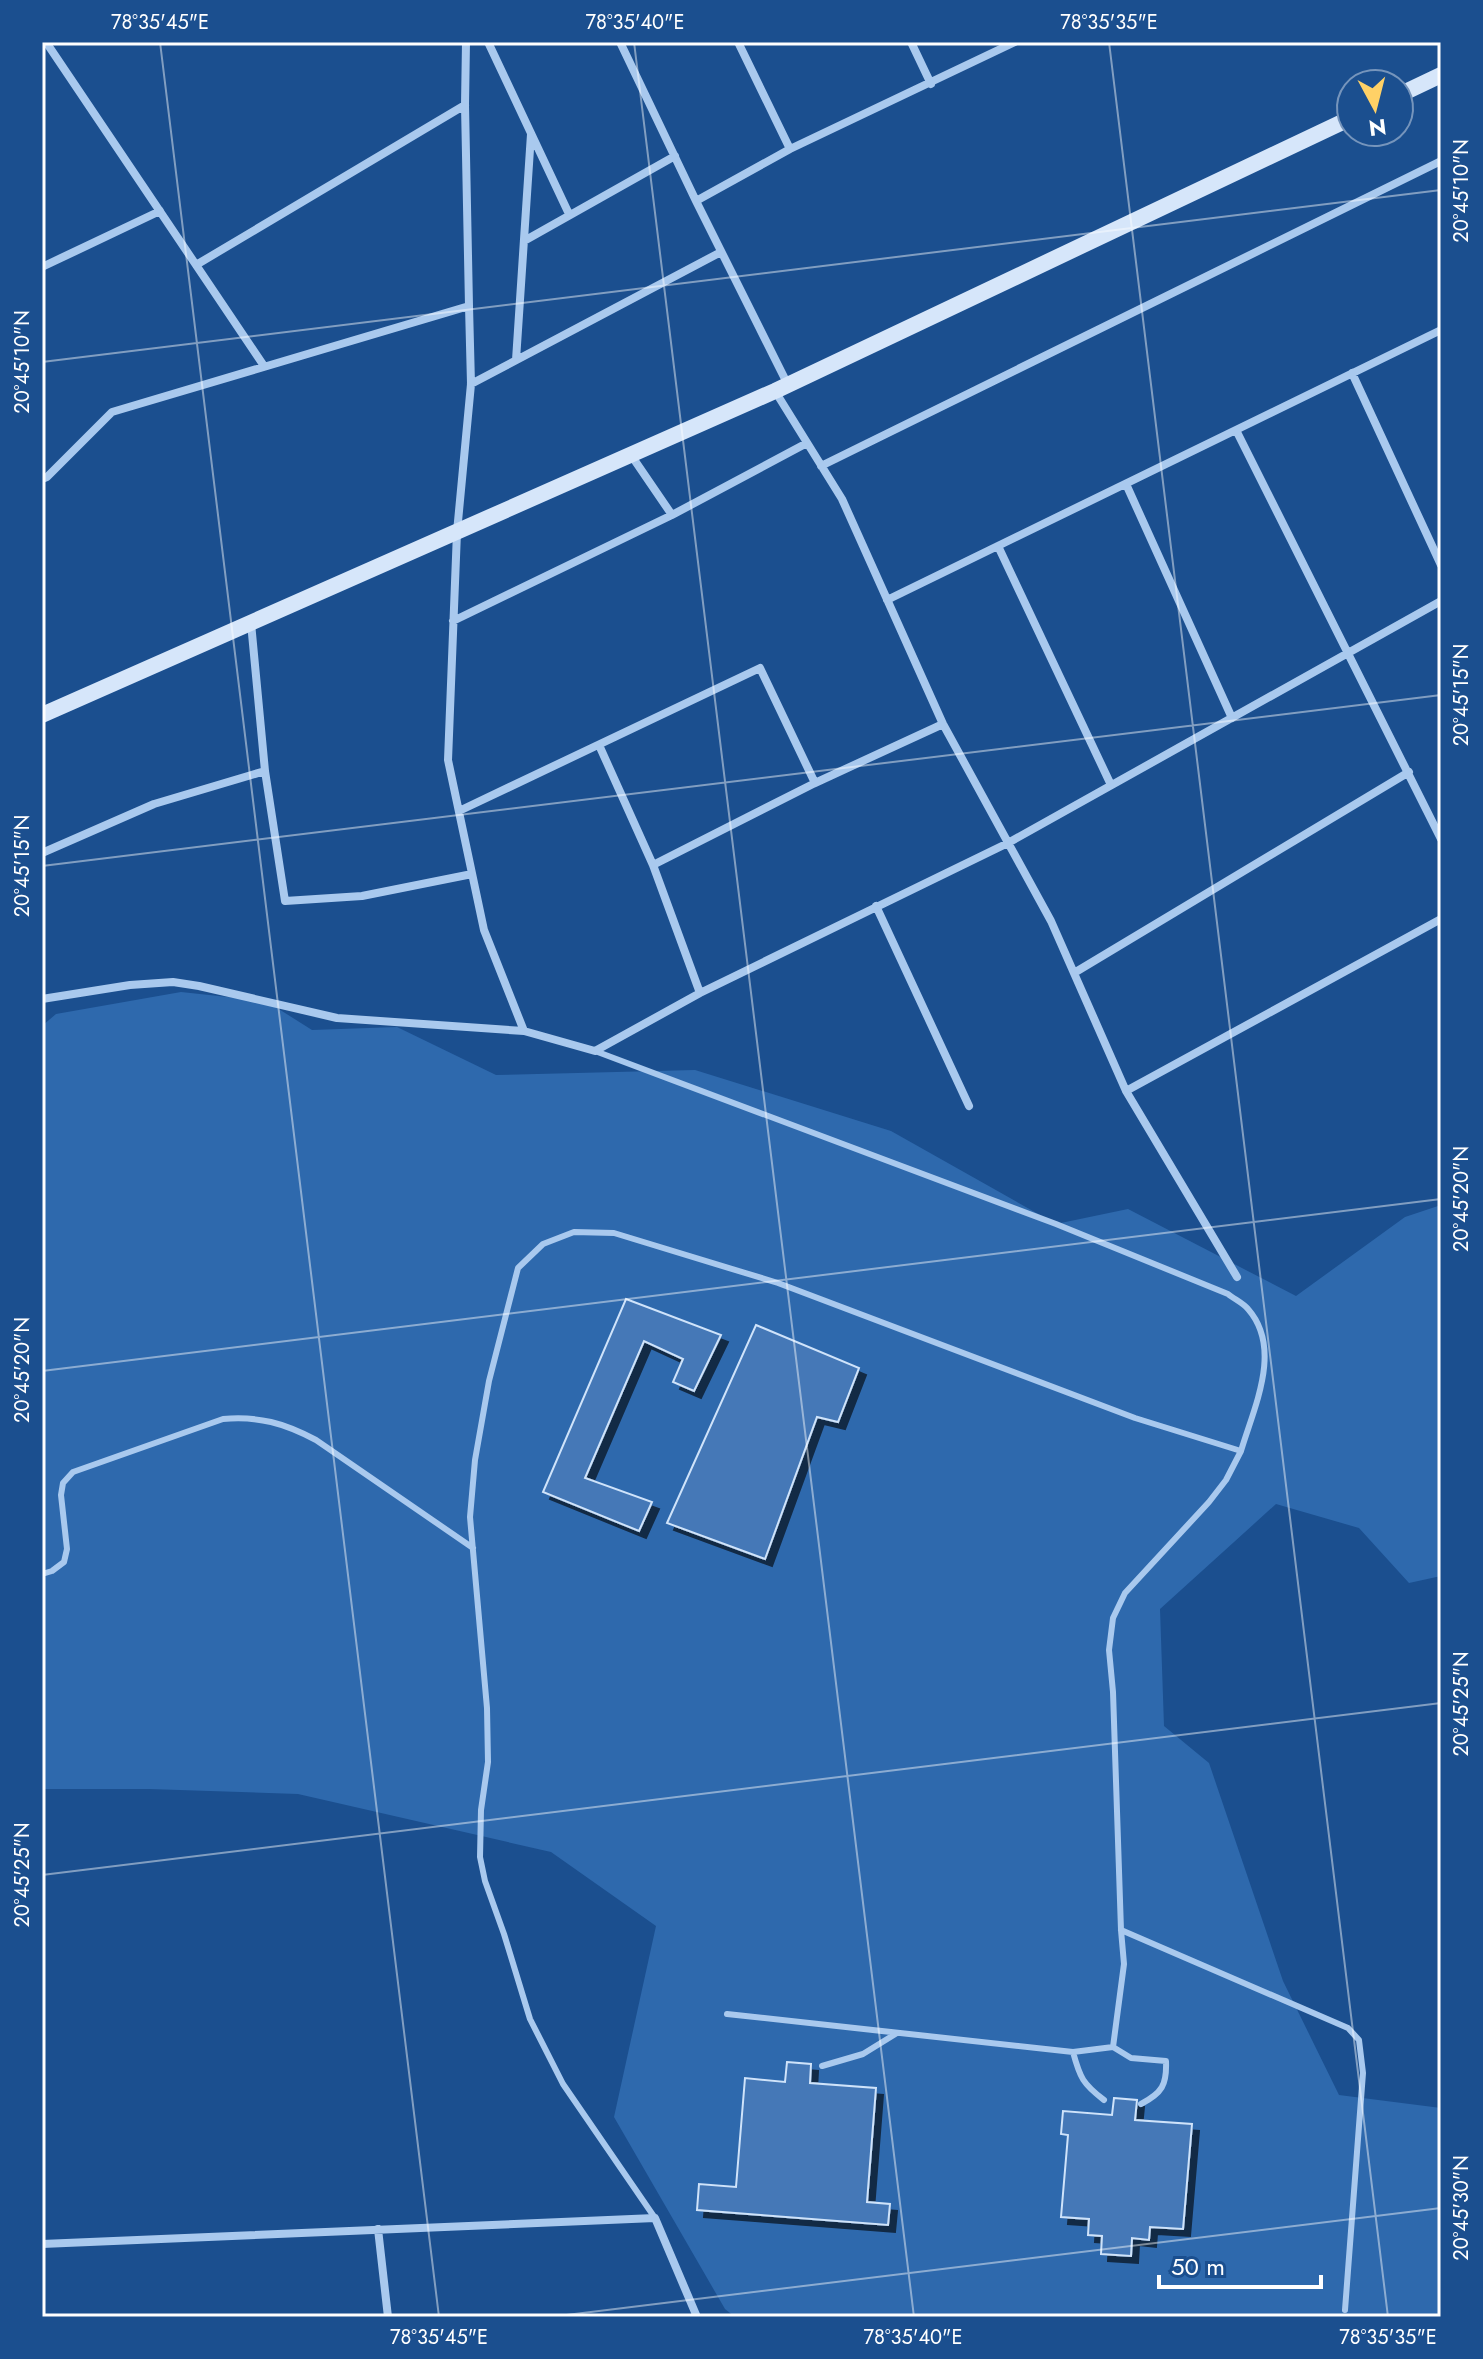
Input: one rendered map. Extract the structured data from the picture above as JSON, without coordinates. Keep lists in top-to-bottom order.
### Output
{
  "scale_bar": "50 m",
  "north": "bottom",
  "coordinates": [
    "78°35'45\"E",
    "78°35'40\"E",
    "78°35'35\"E",
    "20°45'10\"N",
    "20°45'15\"N",
    "20°45'20\"N",
    "20°45'25\"N",
    "20°45'30\"N"
  ]
}
